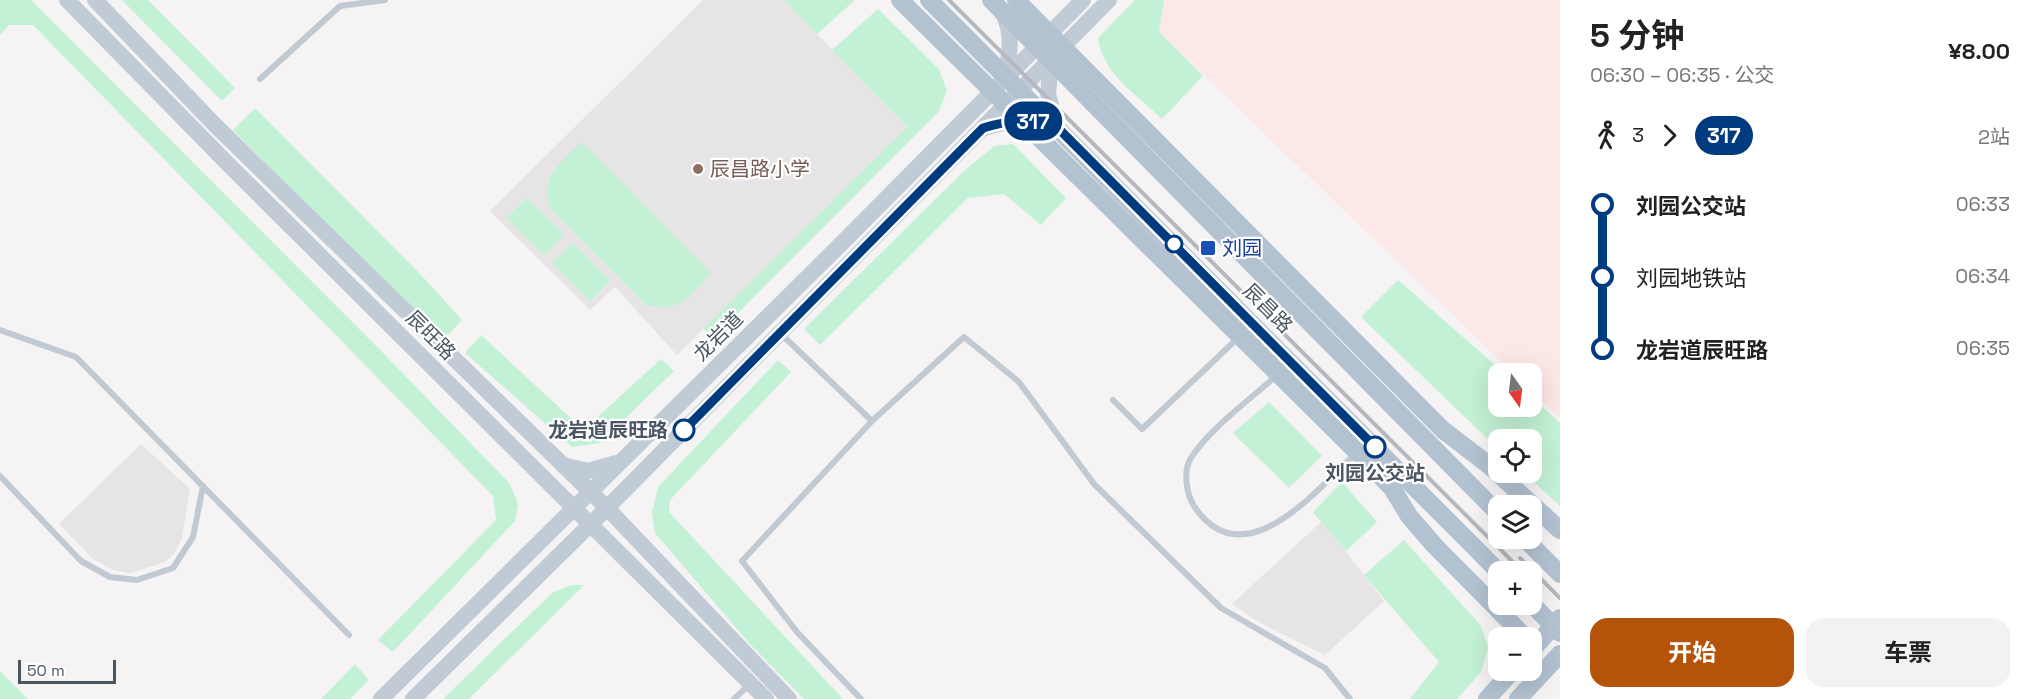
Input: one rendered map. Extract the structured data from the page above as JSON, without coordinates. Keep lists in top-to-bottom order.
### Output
{
  "streets": {
    "main road": ["辰昌路", "辰旺路", "龙岩道"]
  },
  "crossings": [
    ["辰昌路", "龙岩道"],
    ["辰旺路", "龙岩道"]
  ],
  "places": {
    "other": ["辰昌路小学", "龙岩道辰旺路", "刘园公交站"],
    "transit": ["刘园"]
  },
  "lines": ["bus line 317"],
  "scale_bar": "50 m",
  "north": "bottom",
  "page": {
    "on_map": "317",
    "heading": ["5 分钟", "06:30 – 06:35 · 公交", "¥8.00"],
    "legs": ["3", "317", "2站"],
    "list": [
      {
        "name": "刘园公交站",
        "value": "06:33"
      },
      {
        "name": "刘园地铁站",
        "value": "06:34"
      },
      {
        "name": "龙岩道辰旺路",
        "value": "06:35"
      }
    ],
    "map_buttons": ["+", "−"],
    "buttons": ["开始", "车票"],
    "scale": "50 m"
  }
}
